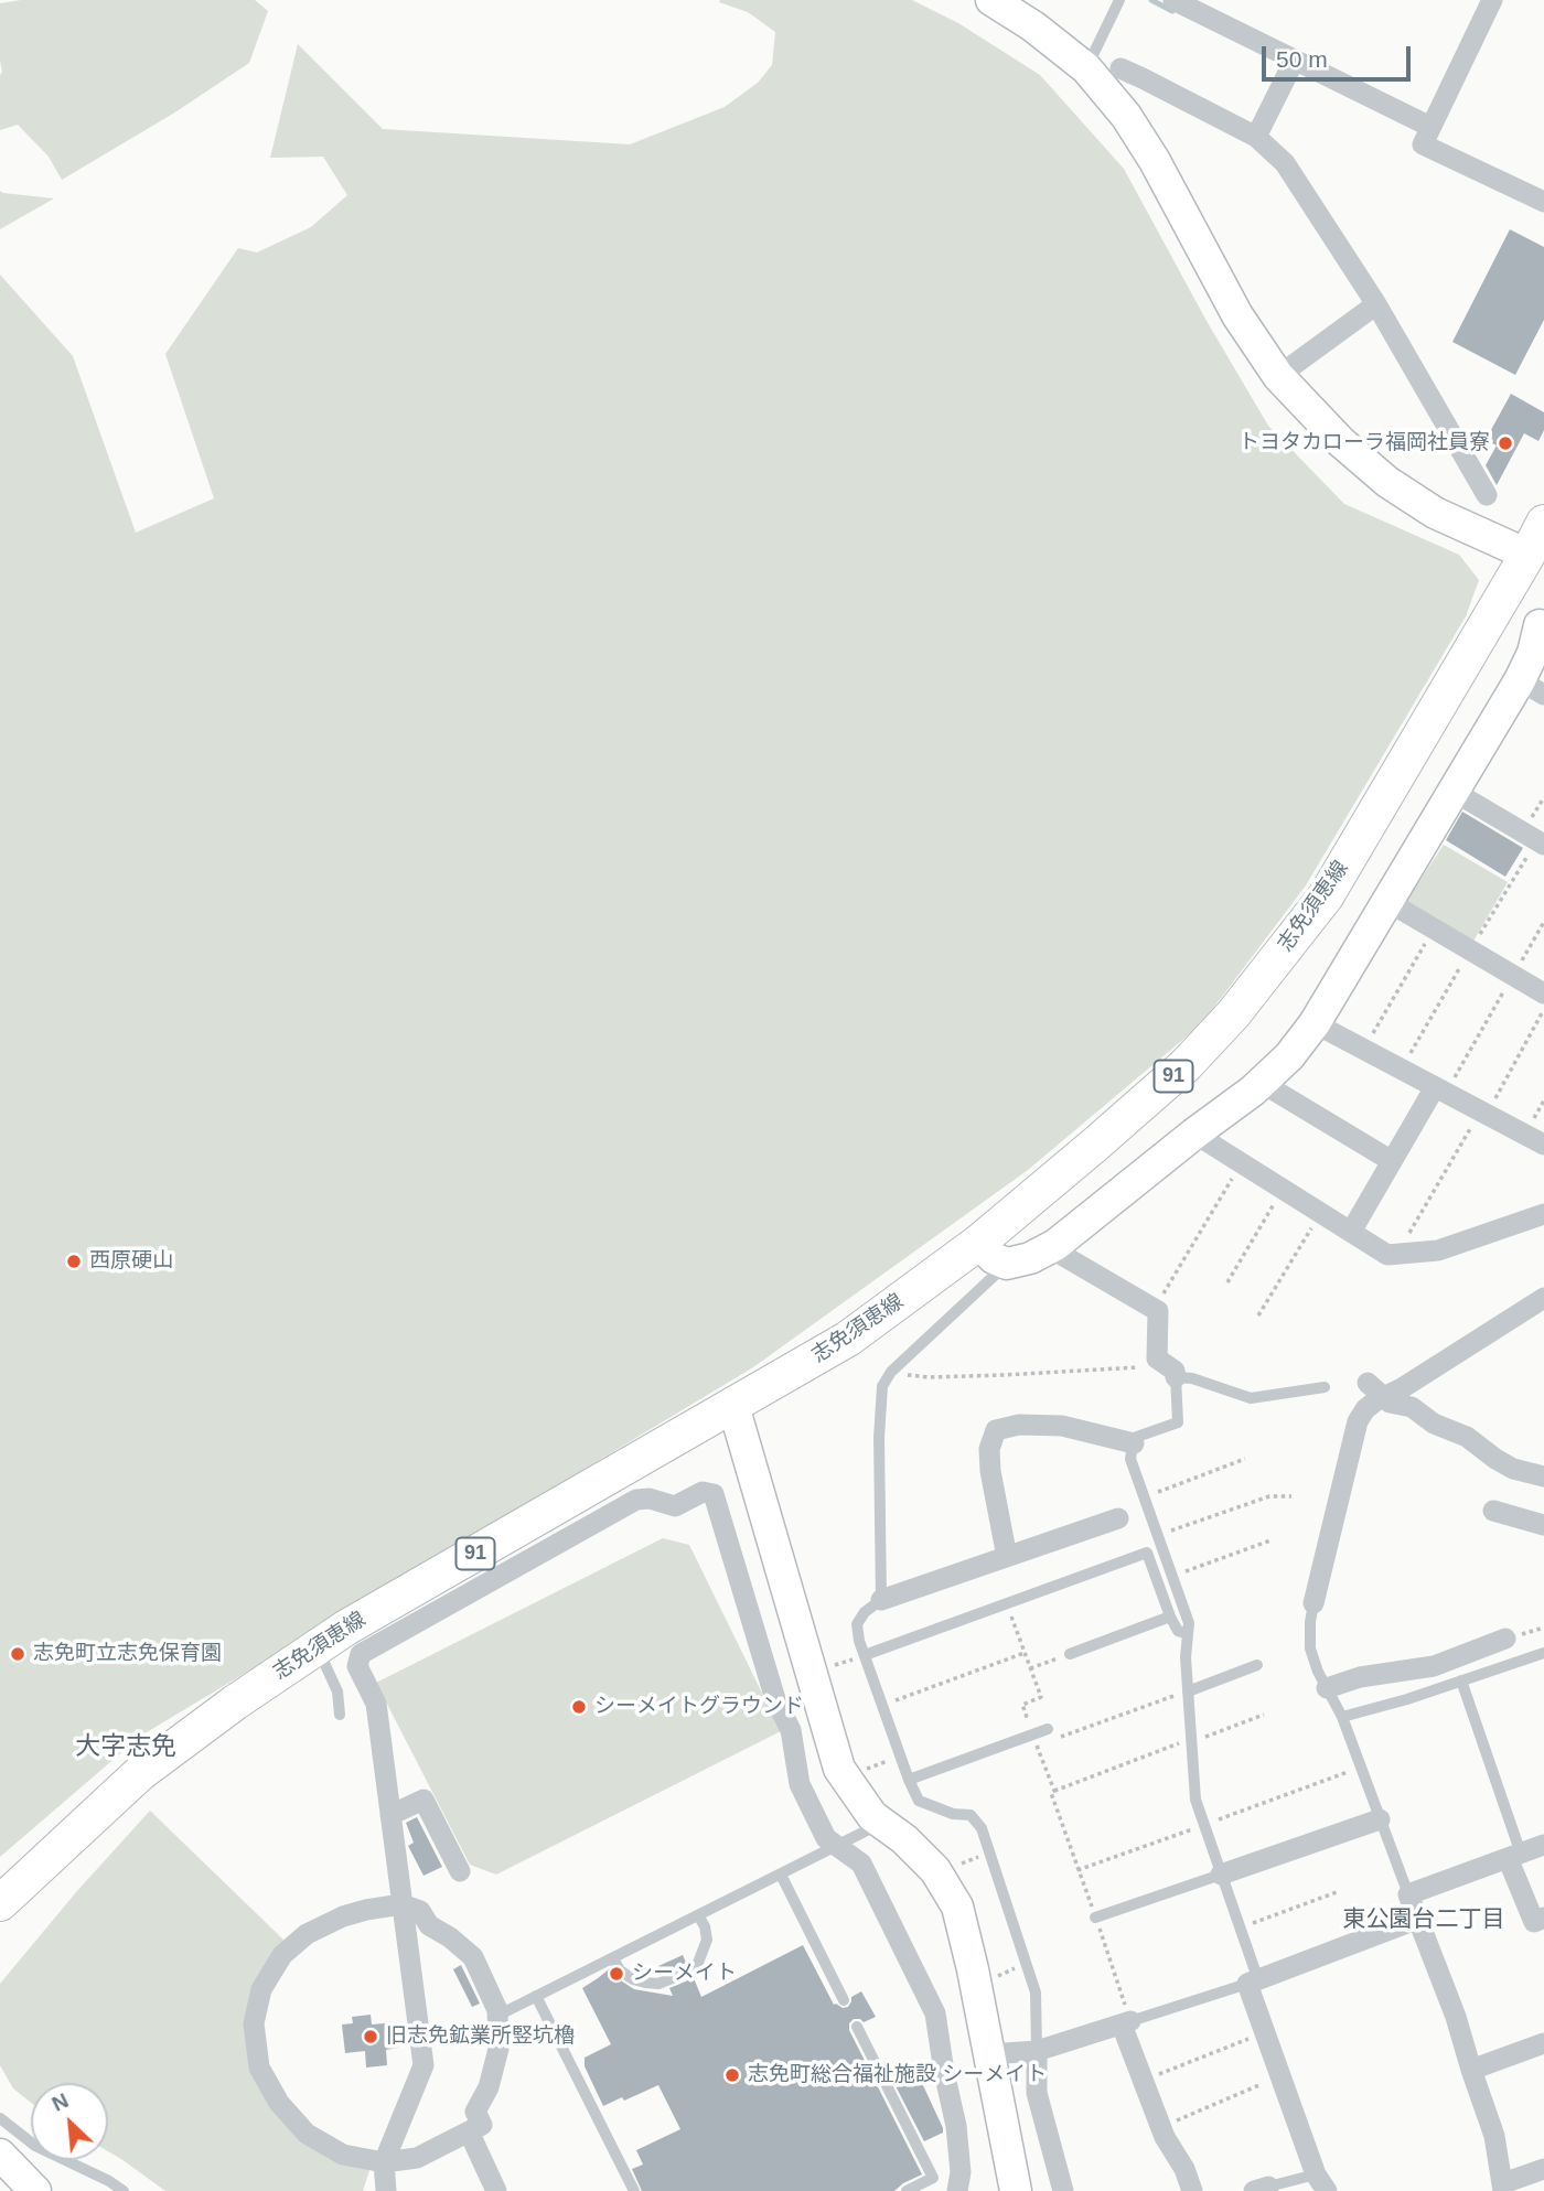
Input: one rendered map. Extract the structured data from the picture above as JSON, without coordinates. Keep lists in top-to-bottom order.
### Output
{
  "streets": {
    "main road": ["志免須恵線", "91"]
  },
  "districts": ["大字志免", "東公園台二丁目"],
  "places": [
    "トヨタカローラ福岡社員寮",
    "西原硬山",
    "志免町立志免保育園",
    "シーメイトグラウンド",
    "シーメイト",
    "旧志免鉱業所竪坑櫓",
    "志免町総合福祉施設 シーメイト"
  ],
  "scale_bar": "50 m",
  "north": "top left"
}
